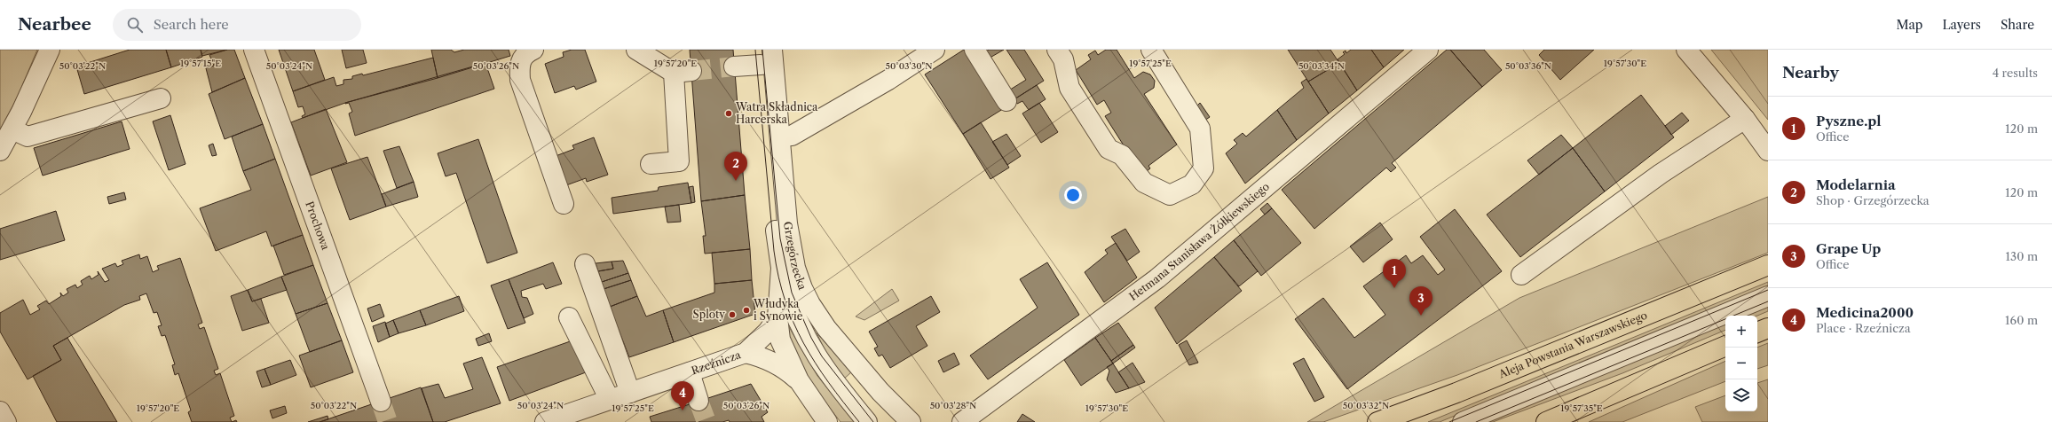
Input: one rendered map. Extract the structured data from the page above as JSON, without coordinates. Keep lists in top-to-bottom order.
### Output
{
  "streets": {
    "main road": ["Aleja Powstania Warszawskiego"],
    "street": [
      "Prochowa",
      "Hetmana Stanisława Żółkiewskiego",
      "Grzegórzecka",
      "Rzeźnicza"
    ]
  },
  "crossings": [
    ["Grzegórzecka", "Rzeźnicza"]
  ],
  "places": ["Watra Składnica Harcerska", "Włudyka i Synowie", "Sploty"],
  "page": {
    "header": "Nearbee",
    "search": "Search here",
    "nav": ["Map", "Layers", "Share"],
    "heading": ["Nearby", "4 results"],
    "list": [
      {
        "mark": "1",
        "name": "Pyszne.pl",
        "note": "Office",
        "value": "120 m"
      },
      {
        "mark": "2",
        "name": "Modelarnia",
        "note": "Shop · Grzegórzecka",
        "value": "120 m"
      },
      {
        "mark": "3",
        "name": "Grape Up",
        "note": "Office",
        "value": "130 m"
      },
      {
        "mark": "4",
        "name": "Medicina2000",
        "note": "Place · Rzeźnicza",
        "value": "160 m"
      }
    ],
    "pins": [
      "2",
      "1",
      "3",
      "4"
    ],
    "map_buttons": ["+", "−"]
  },
  "coordinates": [
    "19°57'15\"E",
    "19°57'25\"E",
    "19°57'20\"E",
    "19°57'30\"E",
    "50°03'22\"N",
    "50°03'24\"N",
    "50°03'26\"N",
    "50°03'30\"N",
    "50°03'34\"N",
    "50°03'36\"N",
    "50°03'28\"N",
    "50°03'32\"N",
    "19°57'35\"E"
  ]
}
